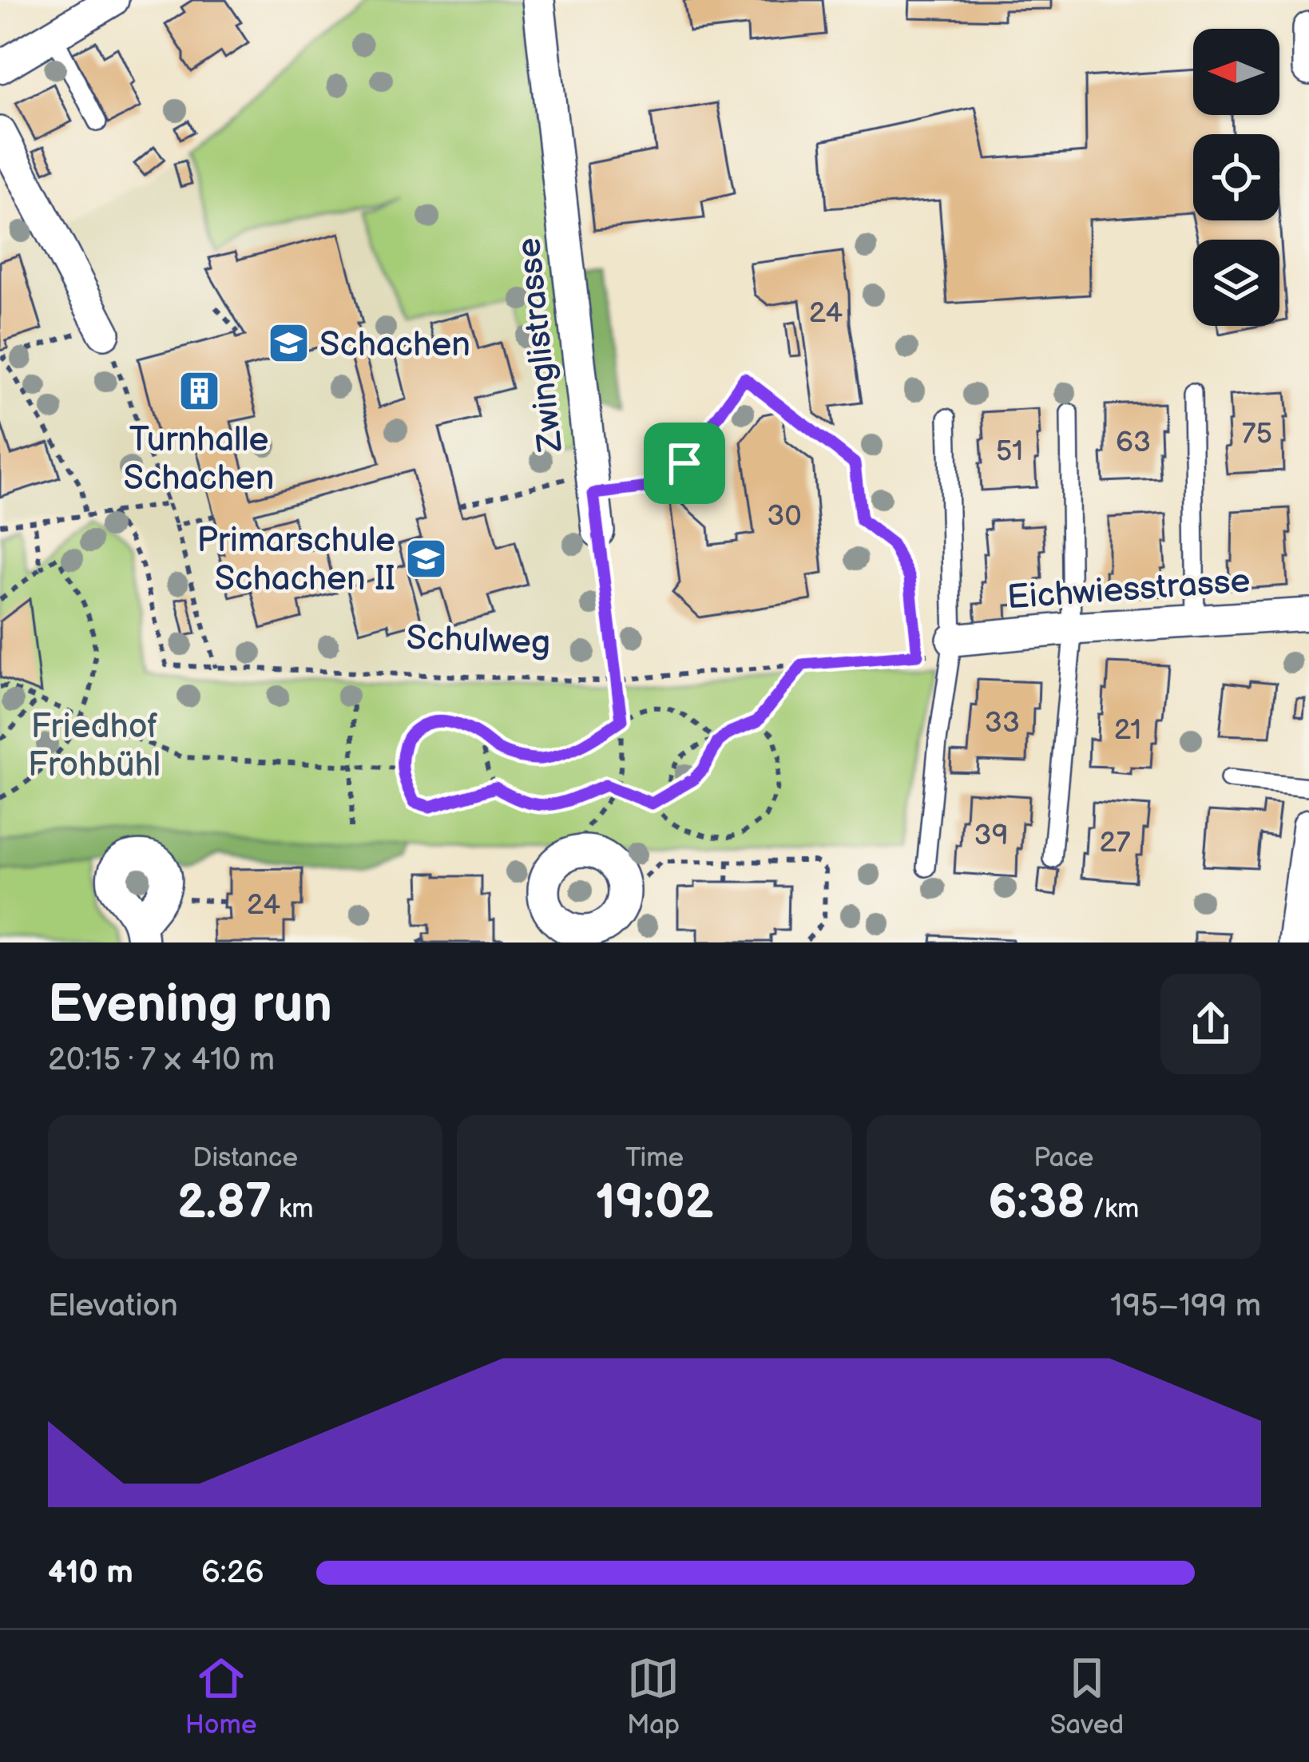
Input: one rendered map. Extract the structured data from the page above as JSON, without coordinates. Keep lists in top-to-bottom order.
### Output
{
  "streets": {
    "street": ["Zwinglistrasse", "Eichwiesstrasse"],
    "path": ["Schulweg"]
  },
  "crossings": [
    ["Eichwiesstrasse", "Schulweg"]
  ],
  "parks": ["Friedhof Frohbühl"],
  "places": {
    "school or university": ["Schachen", "Primarschule Schachen II"],
    "building": ["Turnhalle Schachen"]
  },
  "house_numbers": [
    "24",
    "75",
    "63",
    "51",
    "30",
    "33",
    "21",
    "39",
    "27",
    "24"
  ],
  "north": "left",
  "page": {
    "heading": ["Evening run", "20:15 · 7 × 410 m"],
    "stats": [
      ["Distance", "2.87 km"],
      ["Time", "19:02"],
      ["Pace", "6:38 /km"]
    ],
    "chart": ["Elevation", "195–199 m"],
    "list": [
      {
        "name": "410 m",
        "note": "6:26"
      }
    ],
    "tabs": ["Home", "Map", "Saved"]
  }
}
